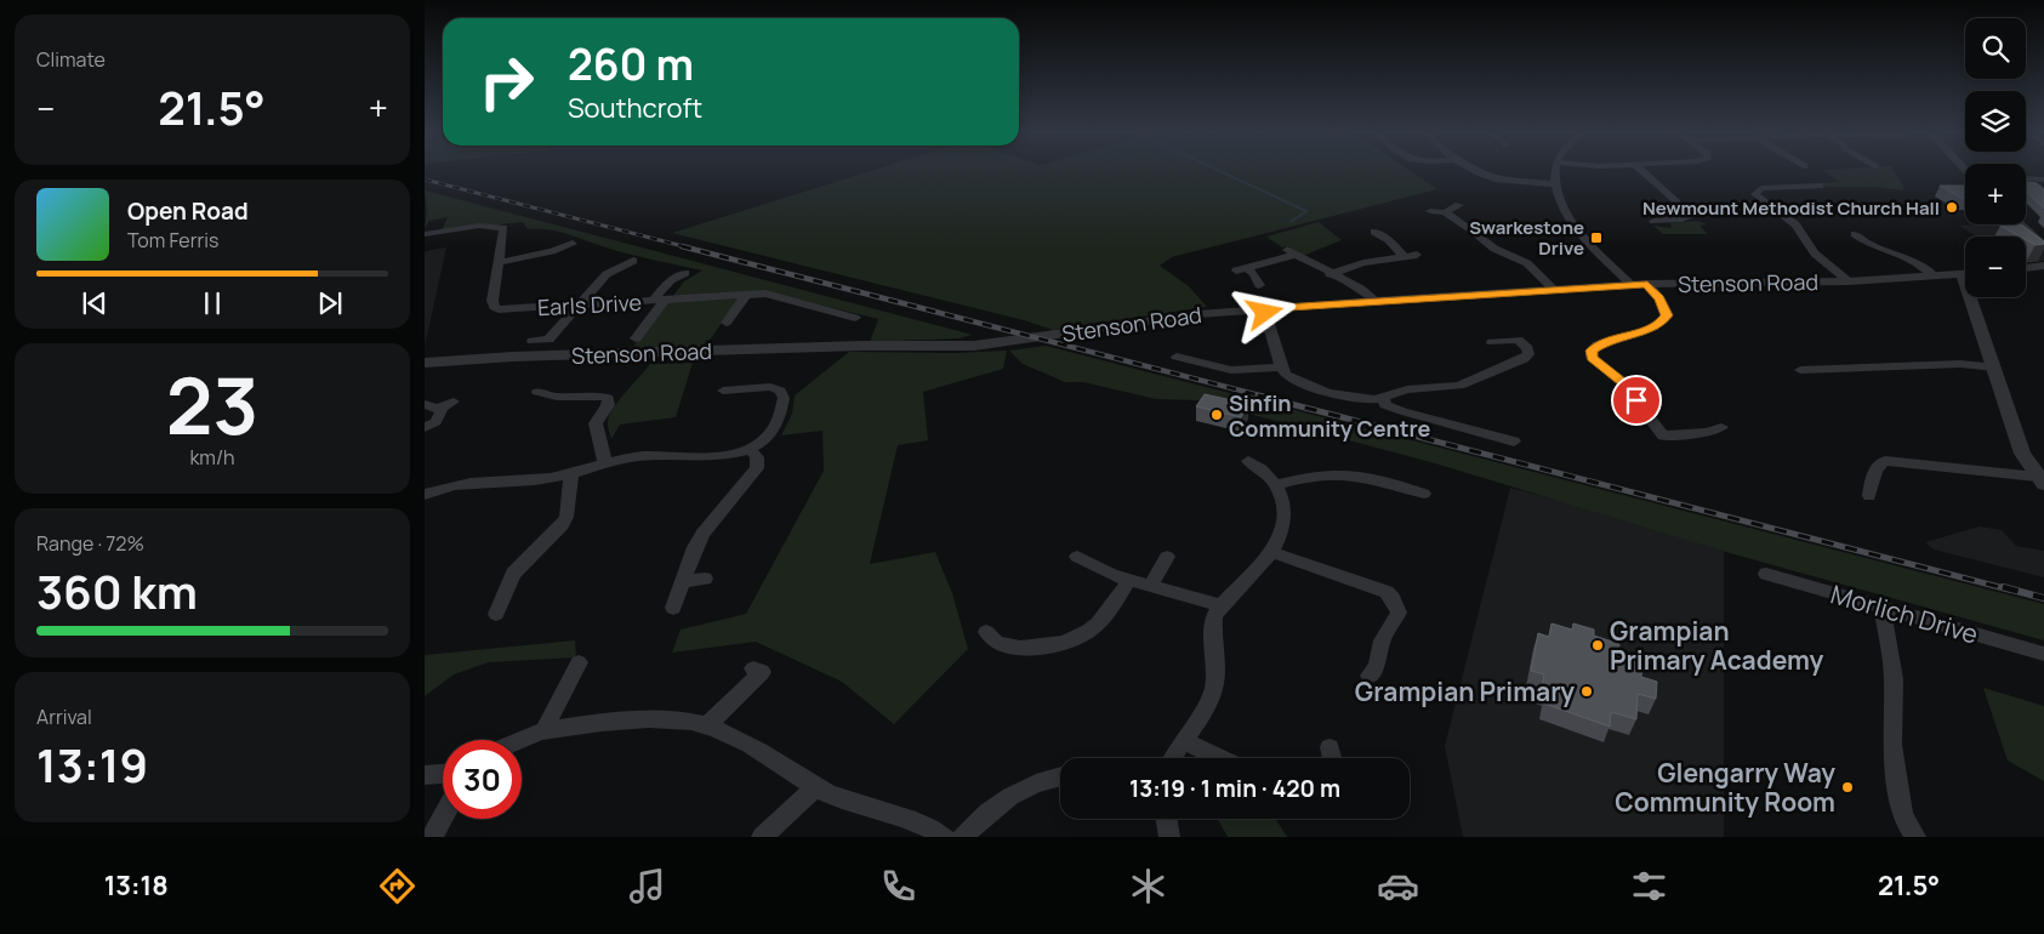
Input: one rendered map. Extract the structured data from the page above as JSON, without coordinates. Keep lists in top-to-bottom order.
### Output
{
  "streets": {
    "street": ["Stenson Road", "Earls Drive", "Morlich Drive"]
  },
  "places": {
    "other": [
      "Newmount Methodist Church Hall",
      "Sinfin Community Centre",
      "Grampian Primary Academy",
      "Grampian Primary",
      "Glengarry Way Community Room"
    ],
    "transit": ["Swarkestone Drive"]
  },
  "page": {
    "tile": [
      "Climate",
      ["23", "km/h"],
      ["Range · 72%", "360 km"],
      ["Arrival", "13:19"]
    ],
    "map_buttons": ["+", "−"],
    "turn": ["260 m", "Southcroft"],
    "heat": ["−", "21.5°", "+"],
    "song": ["Open Road", "Tom Ferris"],
    "limit": "30",
    "trip": "13:19 · 1 min · 420 m",
    "tabs": ["13:18", "21.5°"]
  }
}
